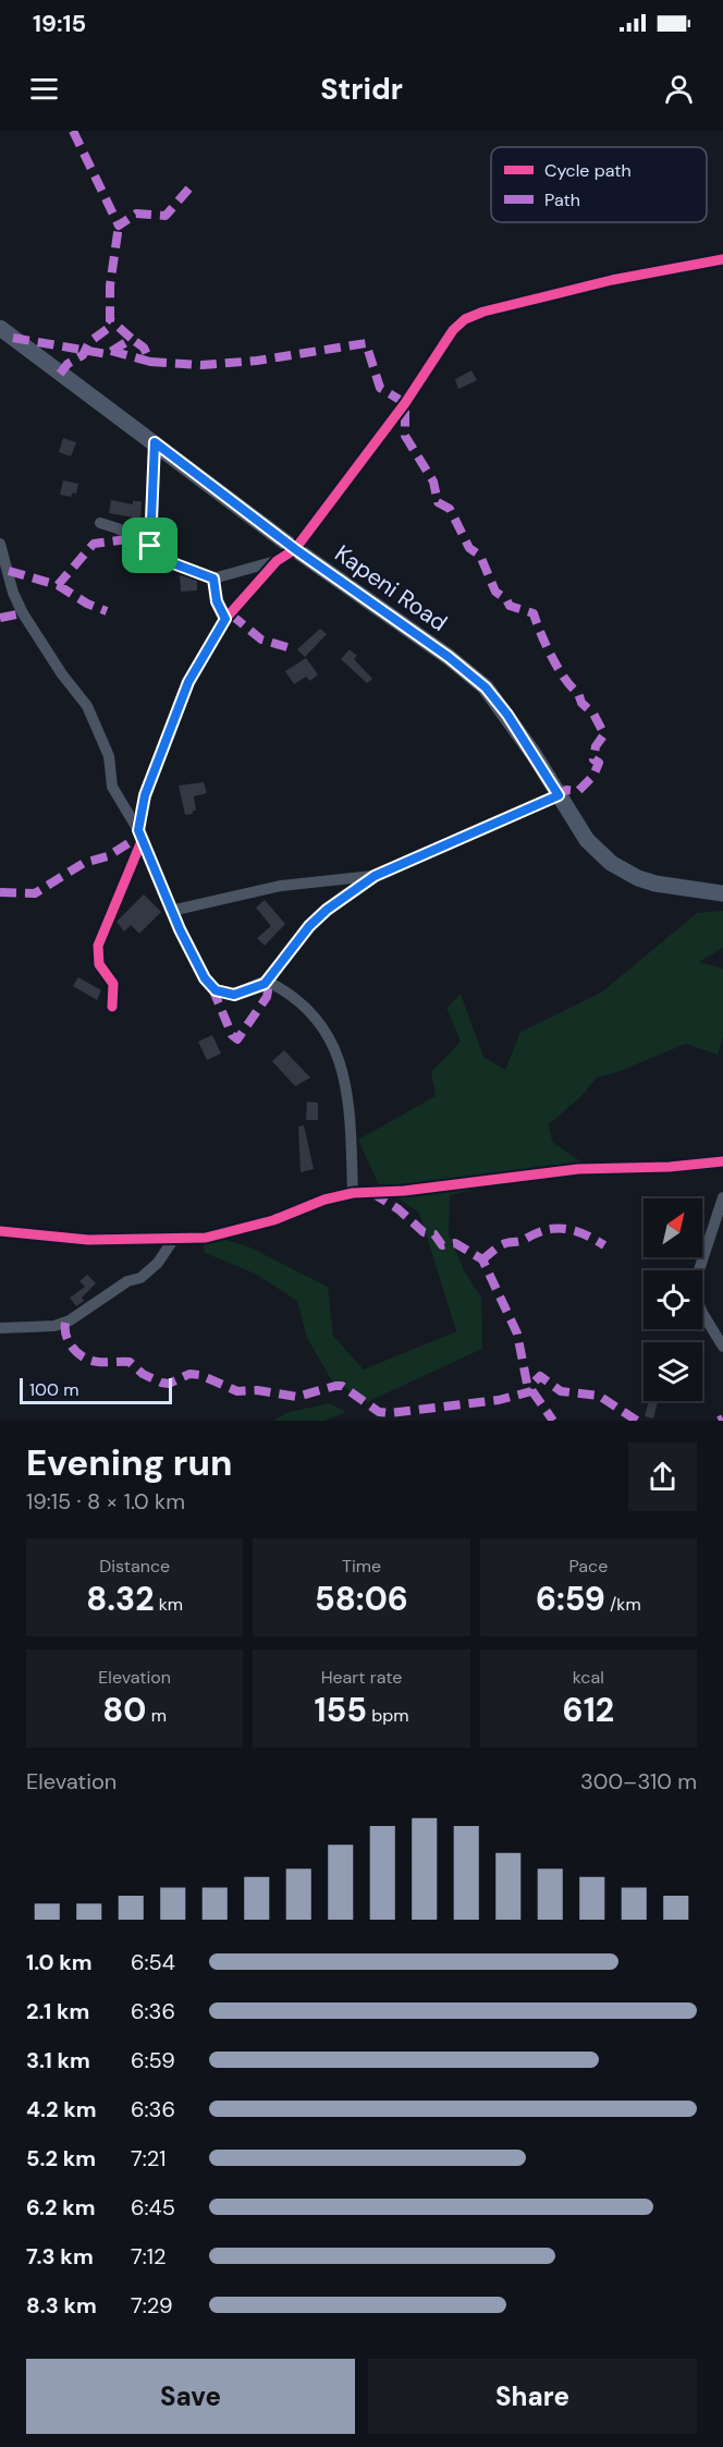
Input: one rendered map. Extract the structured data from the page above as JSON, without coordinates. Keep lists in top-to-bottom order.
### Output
{
  "streets": {
    "main road": ["Kapeni Road"]
  },
  "legend": ["Cycle path", "Path"],
  "scale_bar": "100 m",
  "north": "top right",
  "page": {
    "status": "19:15",
    "header": "Stridr",
    "scale": "100 m",
    "heading": ["Evening run", "19:15 · 8 × 1.0 km"],
    "stats": [
      ["Distance", "8.32 km"],
      ["Time", "58:06"],
      ["Pace", "6:59 /km"],
      ["Elevation", "80 m"],
      ["Heart rate", "155 bpm"],
      ["kcal", "612"]
    ],
    "chart": ["Elevation", "300–310 m"],
    "list": [
      {
        "name": "1.0 km",
        "note": "6:54"
      },
      {
        "name": "2.1 km",
        "note": "6:36"
      },
      {
        "name": "3.1 km",
        "note": "6:59"
      },
      {
        "name": "4.2 km",
        "note": "6:36"
      },
      {
        "name": "5.2 km",
        "note": "7:21"
      },
      {
        "name": "6.2 km",
        "note": "6:45"
      },
      {
        "name": "7.3 km",
        "note": "7:12"
      },
      {
        "name": "8.3 km",
        "note": "7:29"
      }
    ],
    "buttons": ["Save", "Share"]
  }
}
